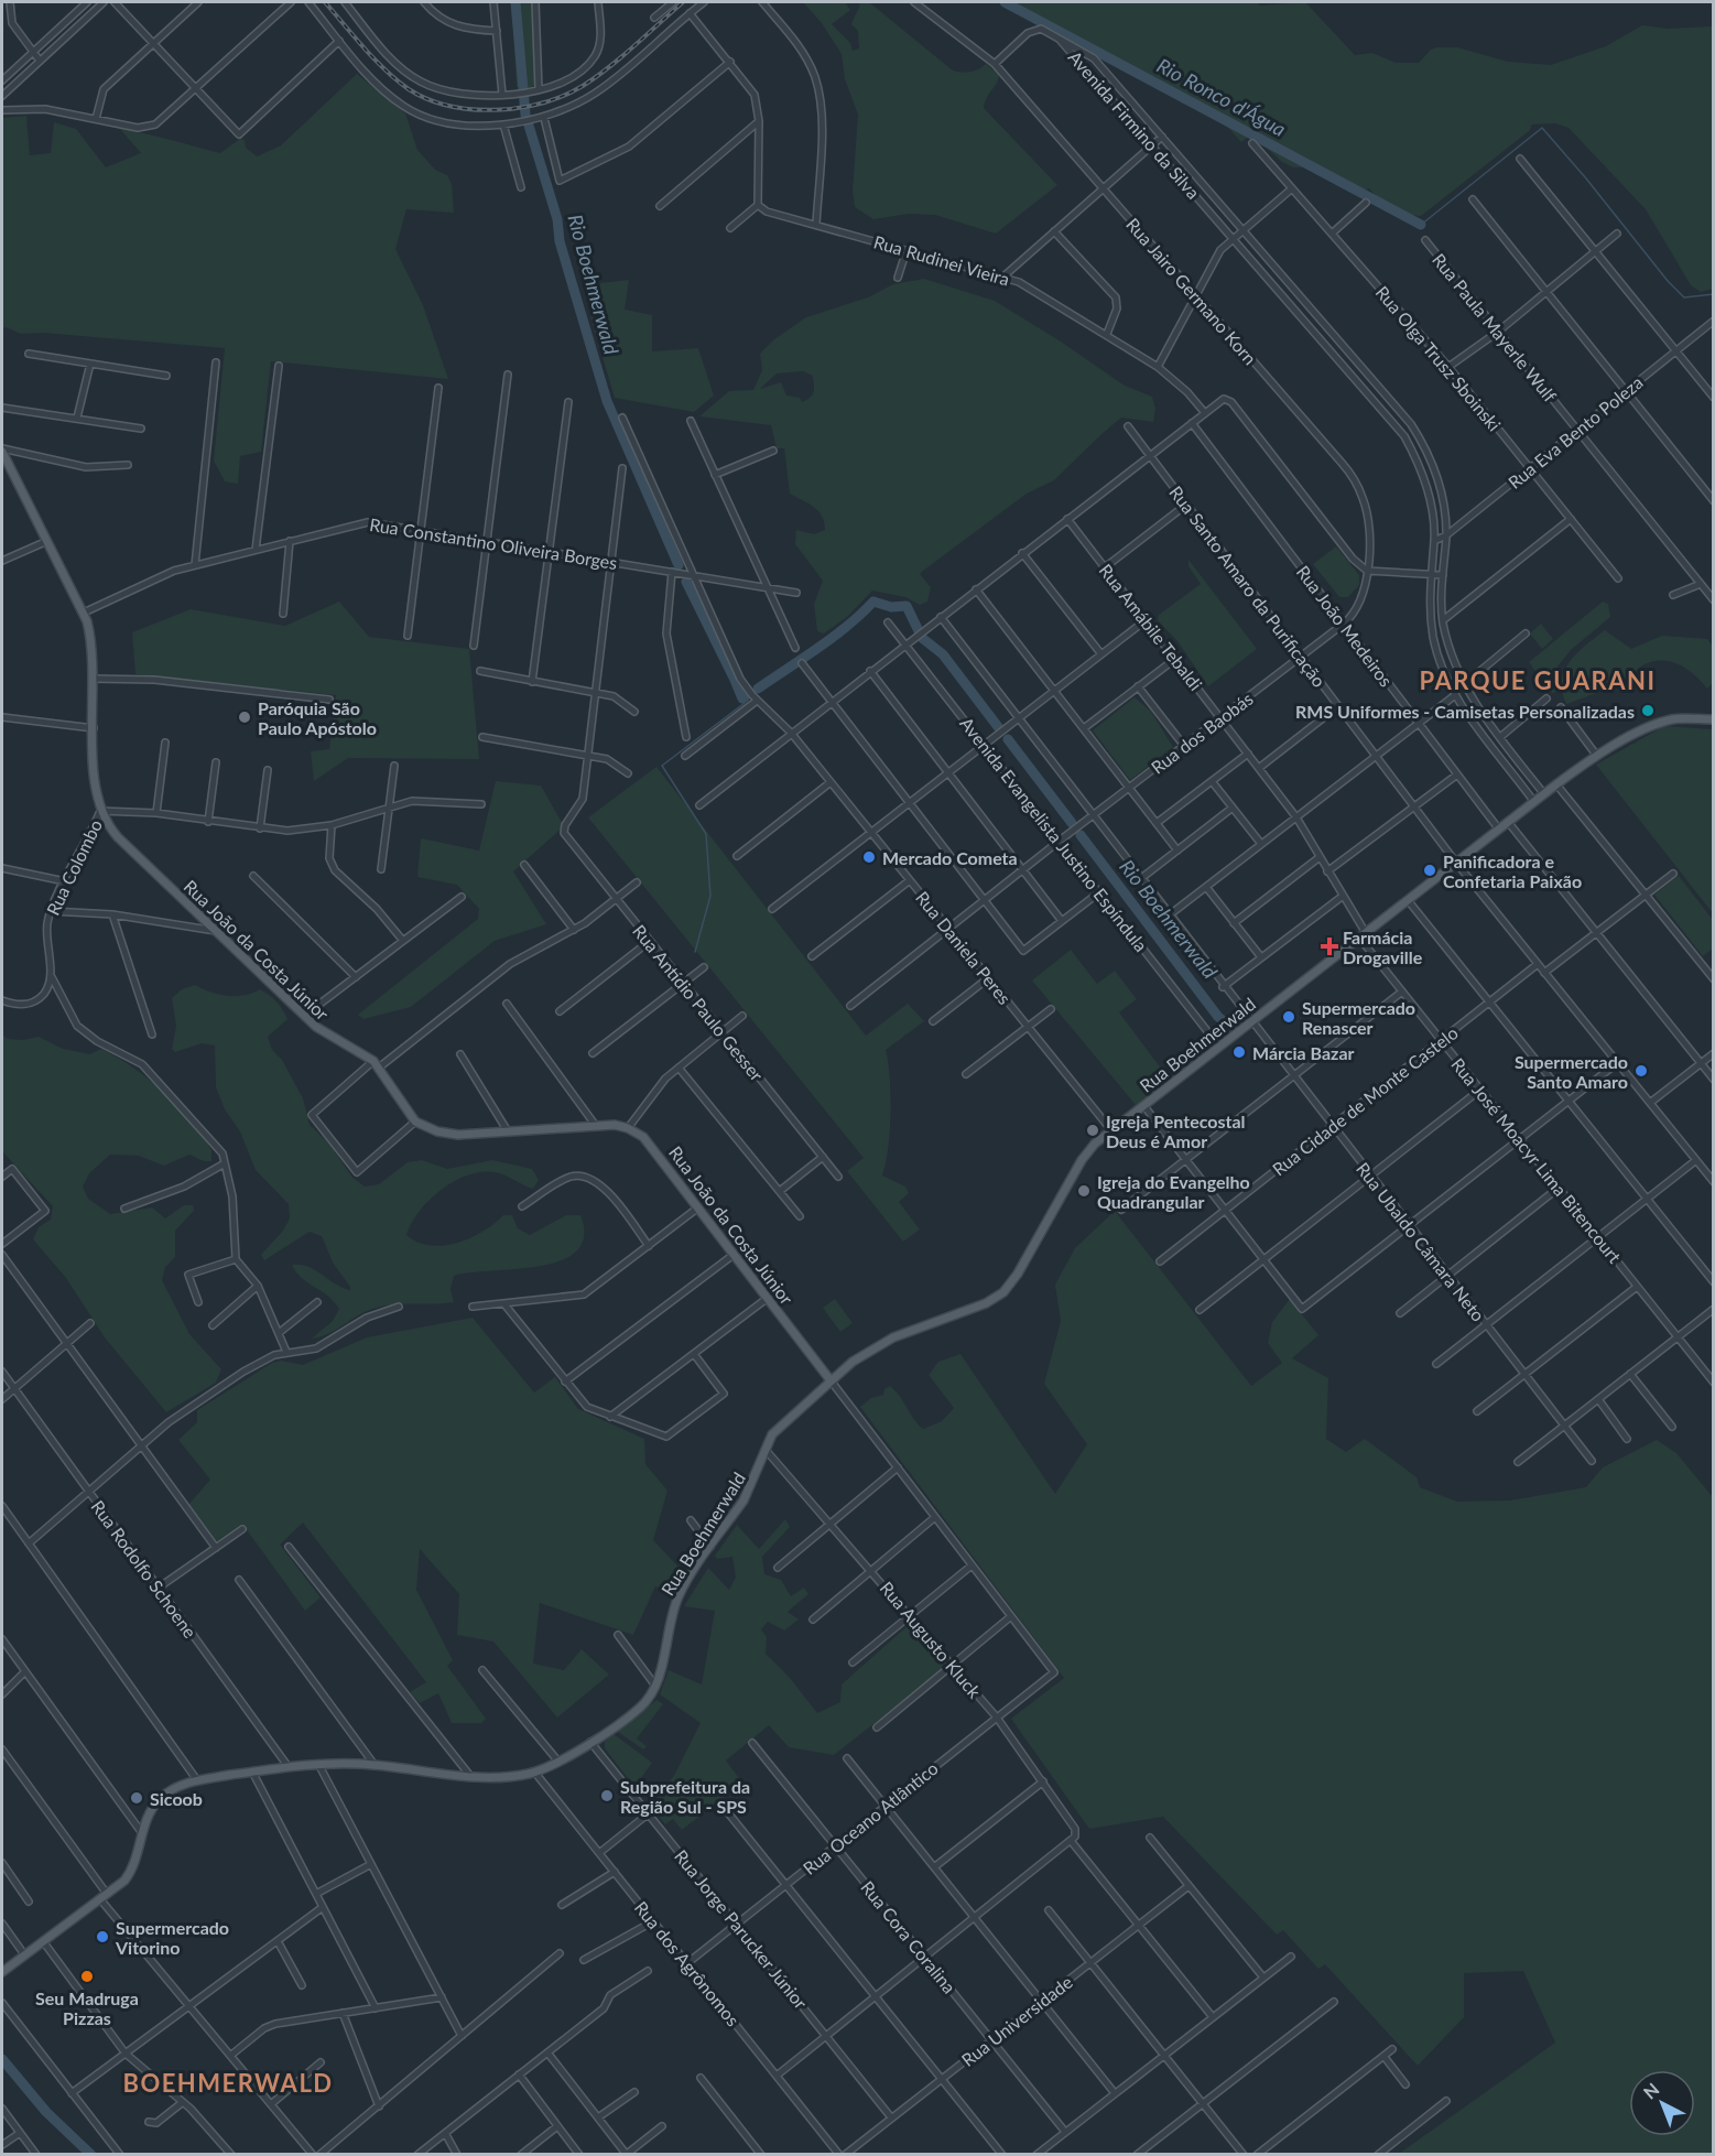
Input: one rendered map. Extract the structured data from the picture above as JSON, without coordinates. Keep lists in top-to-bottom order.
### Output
{
  "streets": {
    "main road": ["Rua João da Costa Júnior", "Rua Boehmerwald"],
    "street": [
      "Avenida Firmino da Silva",
      "Rua Rudinei Vieira",
      "Rua Jairo Germano Korn",
      "Rua Paula Mayerle Wulf",
      "Rua Olga Trusz Sboinski",
      "Rua Eva Bento Poleza",
      "Rua Constantino Oliveira Borges",
      "Rua Santo Amaro da Purificação",
      "Rua João Medeiros",
      "Rua Amábile Tebaldi",
      "Rua dos Baobás",
      "Avenida Evangelista Justino Espíndula",
      "Rua Colombo",
      "Rua Daniela Peres",
      "Rua Antídio Paulo Gesser",
      "Rua Cidade de Monte Castelo",
      "Rua José Moacyr Lima Bitencourt",
      "Rua Ubaldo Câmara Neto",
      "Rua Rodolfo Schoene",
      "Rua Augusto Kluck",
      "Rua Oceano Atlântico",
      "Rua Jorge Parucker Júnior",
      "Rua Cora Coralina",
      "Rua dos Agrônomos",
      "Rua Universidade"
    ]
  },
  "crossings": [
    ["Avenida Firmino da Silva", "Rua Eva Bento Poleza"],
    ["Avenida Firmino da Silva", "Rua Boehmerwald"],
    ["Rua Jairo Germano Korn", "Rua João Medeiros"],
    ["Rua Jairo Germano Korn", "Rua dos Baobás"],
    ["Rua Paula Mayerle Wulf", "Rua Eva Bento Poleza"],
    ["Rua Olga Trusz Sboinski", "Rua Eva Bento Poleza"],
    ["Rua Constantino Oliveira Borges", "Rua Daniela Peres"],
    ["Rua Constantino Oliveira Borges", "Rua João da Costa Júnior"],
    ["Rua Santo Amaro da Purificação", "Rua dos Baobás"],
    ["Rua Santo Amaro da Purificação", "Rua Boehmerwald"],
    ["Rua Santo Amaro da Purificação", "Rua Cidade de Monte Castelo"],
    ["Rua João Medeiros", "Rua dos Baobás"],
    ["Rua João Medeiros", "Rua Boehmerwald"],
    ["Rua Amábile Tebaldi", "Rua dos Baobás"],
    ["Rua Amábile Tebaldi", "Rua Boehmerwald"],
    ["Rua Amábile Tebaldi", "Rua José Moacyr Lima Bitencourt"],
    ["Rua dos Baobás", "Avenida Evangelista Justino Espíndula"],
    ["Rua dos Baobás", "Rua Daniela Peres"],
    ["Rua dos Baobás", "Rua Ubaldo Câmara Neto"],
    ["Avenida Evangelista Justino Espíndula", "Rua Boehmerwald"],
    ["Rua Colombo", "Rua João da Costa Júnior"],
    ["Rua Daniela Peres", "Rua Boehmerwald"],
    ["Rua João da Costa Júnior", "Rua Boehmerwald"],
    ["Rua João da Costa Júnior", "Rua Oceano Atlântico"],
    ["Rua Boehmerwald", "Rua José Moacyr Lima Bitencourt"],
    ["Rua Boehmerwald", "Rua Ubaldo Câmara Neto"],
    ["Rua Boehmerwald", "Rua Rodolfo Schoene"],
    ["Rua Boehmerwald", "Rua Augusto Kluck"],
    ["Rua Boehmerwald", "Rua Jorge Parucker Júnior"],
    ["Rua Boehmerwald", "Rua dos Agrônomos"],
    ["Rua Cidade de Monte Castelo", "Rua José Moacyr Lima Bitencourt"],
    ["Rua Cidade de Monte Castelo", "Rua Ubaldo Câmara Neto"],
    ["Rua Augusto Kluck", "Rua Oceano Atlântico"],
    ["Rua Oceano Atlântico", "Rua Jorge Parucker Júnior"],
    ["Rua Oceano Atlântico", "Rua Cora Coralina"],
    ["Rua Oceano Atlântico", "Rua dos Agrônomos"],
    ["Rua Jorge Parucker Júnior", "Rua Universidade"],
    ["Rua Cora Coralina", "Rua Universidade"]
  ],
  "districts": ["PARQUE GUARANI", "BOEHMERWALD"],
  "water": ["Rio Ronco d'Água", "Rio Boehmerwald"],
  "places": {
    "other": [
      "RMS Uniformes - Camisetas Personalizadas",
      "Paróquia São Paulo Apóstolo",
      "Mercado Cometa",
      "Panificadora e Confetaria Paixão",
      "Supermercado Renascer",
      "Márcia Bazar",
      "Supermercado Santo Amaro",
      "Igreja Pentecostal Deus é Amor",
      "Igreja do Evangelho Quadrangular",
      "Subprefeitura da Região Sul - SPS",
      "Sicoob",
      "Supermercado Vitorino",
      "Seu Madruga Pizzas"
    ],
    "health": ["Farmácia Drogaville"]
  },
  "north": "top left"
}
